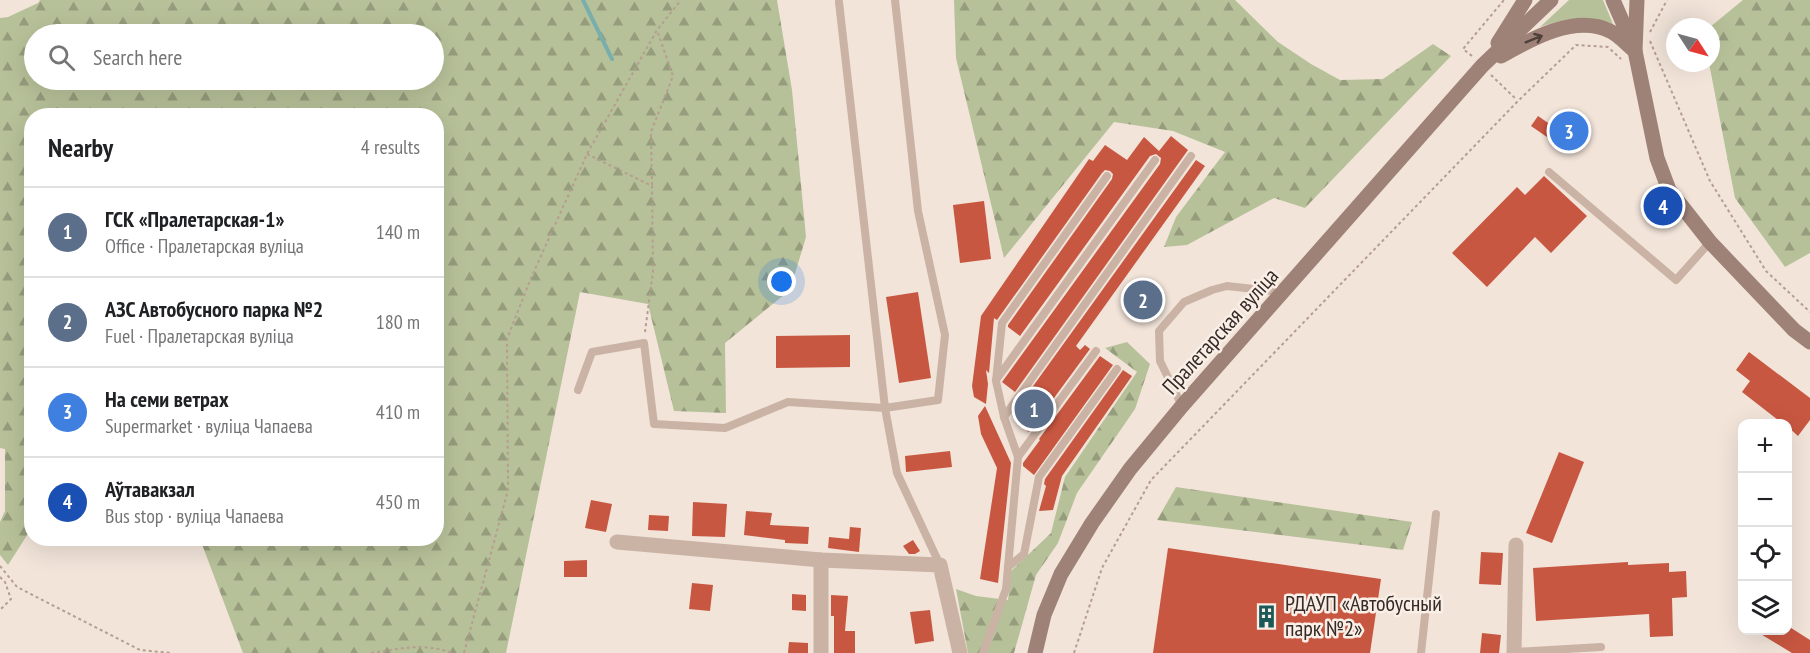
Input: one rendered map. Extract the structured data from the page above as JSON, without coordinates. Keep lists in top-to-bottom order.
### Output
{
  "streets": {
    "main road": ["Пралетарская вуліца"]
  },
  "places": {
    "building": ["РДАУП «Автобусный парк №2»"]
  },
  "north": "bottom right",
  "page": {
    "search": "Search here",
    "heading": ["Nearby", "4 results"],
    "pins": [
      "3",
      "4",
      "2",
      "1"
    ],
    "list": [
      {
        "mark": "1",
        "name": "ГСК «Пралетарская-1»",
        "note": "Office · Пралетарская вуліца",
        "value": "140 m"
      },
      {
        "mark": "2",
        "name": "АЗС Автобусного парка №2",
        "note": "Fuel · Пралетарская вуліца",
        "value": "180 m"
      },
      {
        "mark": "3",
        "name": "На семи ветрах",
        "note": "Supermarket · вуліца Чапаева",
        "value": "410 m"
      },
      {
        "mark": "4",
        "name": "Аўтавакзал",
        "note": "Bus stop · вуліца Чапаева",
        "value": "450 m"
      }
    ],
    "map_buttons": ["+", "−"]
  }
}
